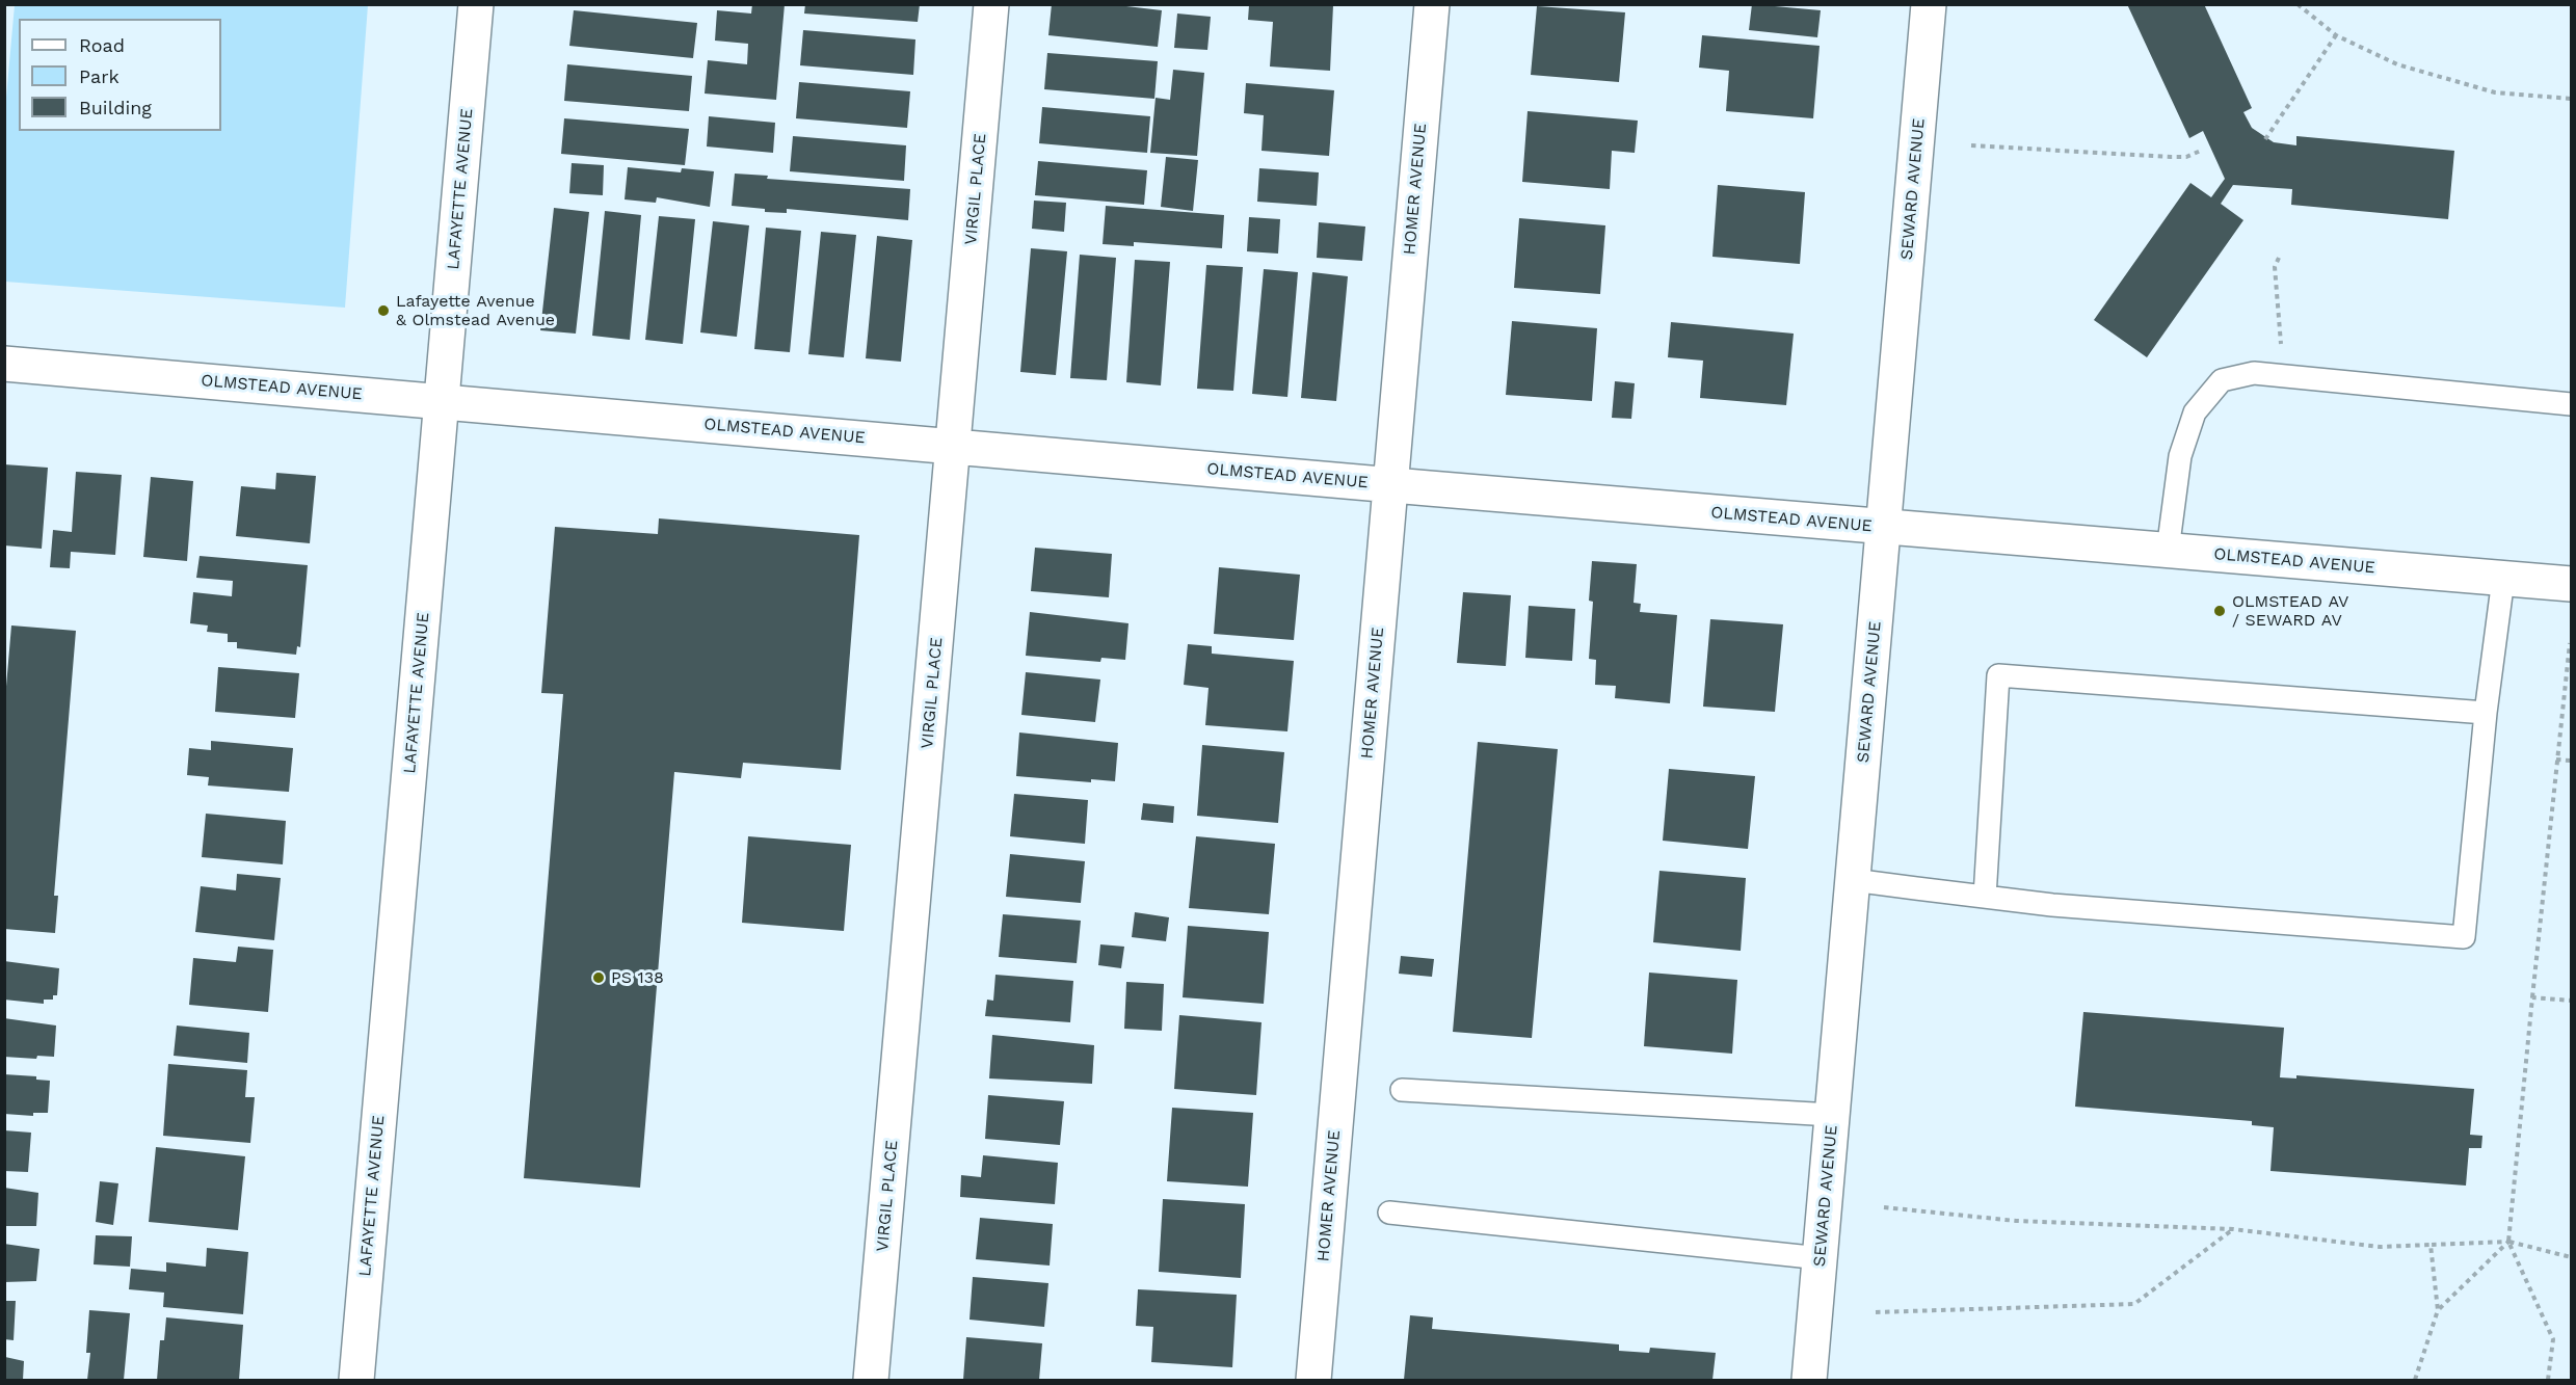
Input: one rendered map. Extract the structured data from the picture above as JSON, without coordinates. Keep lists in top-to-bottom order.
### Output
{
  "streets": {
    "street": [
      "LAFAYETTE AVENUE",
      "VIRGIL PLACE",
      "HOMER AVENUE",
      "SEWARD AVENUE",
      "OLMSTEAD AVENUE"
    ]
  },
  "crossings": [
    ["LAFAYETTE AVENUE", "OLMSTEAD AVENUE"],
    ["VIRGIL PLACE", "OLMSTEAD AVENUE"],
    ["HOMER AVENUE", "OLMSTEAD AVENUE"],
    ["SEWARD AVENUE", "OLMSTEAD AVENUE"]
  ],
  "places": ["Lafayette Avenue & Olmstead Avenue", "OLMSTEAD AV / SEWARD AV", "PS 138"],
  "legend": ["Road", "Park", "Building"]
}
